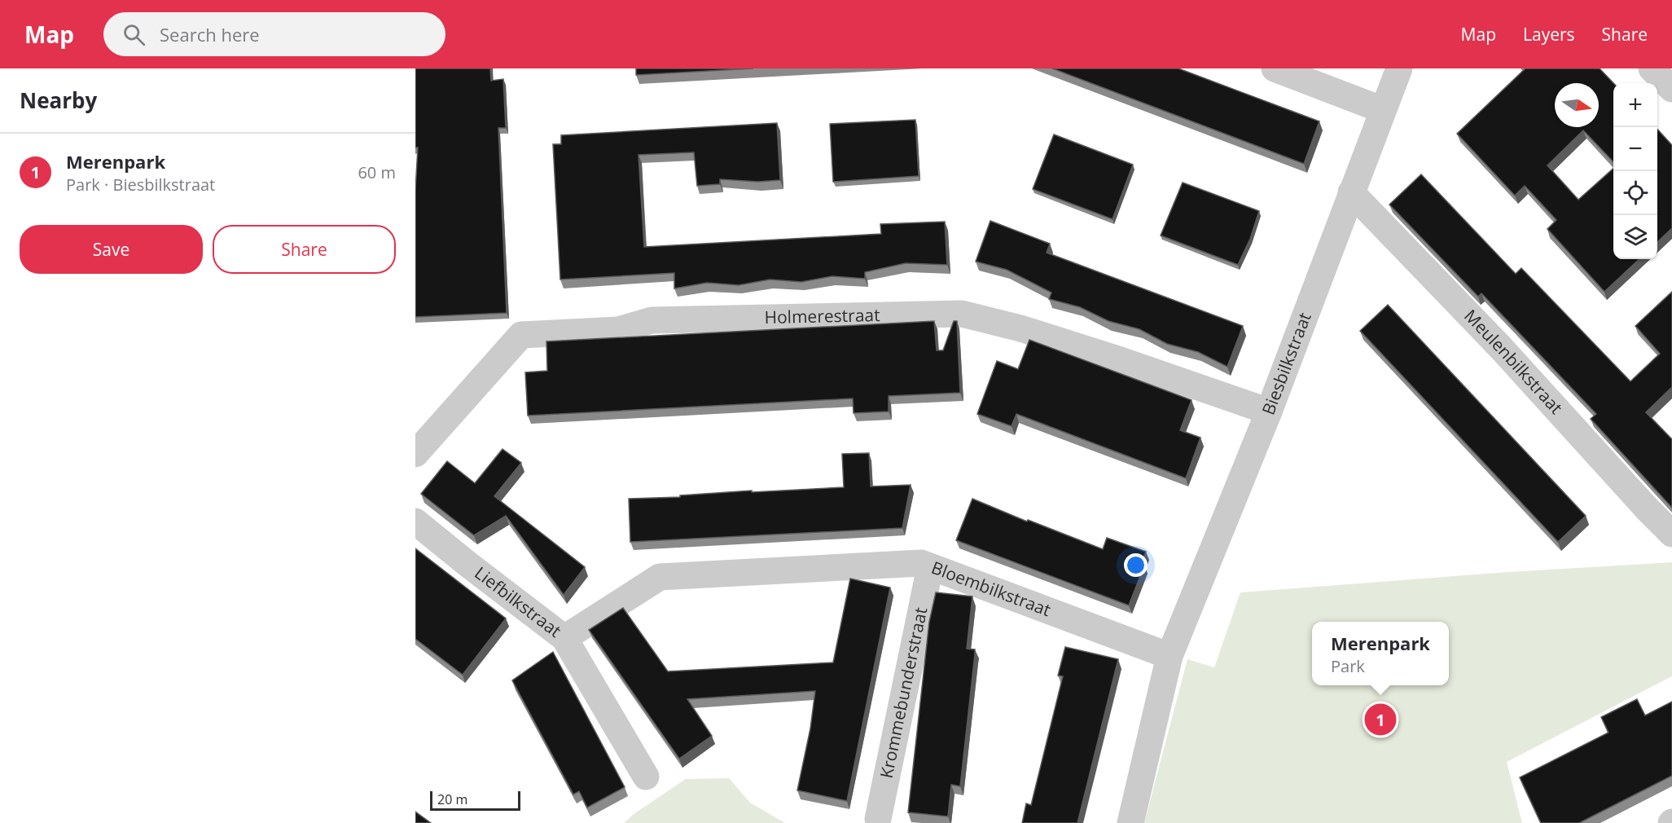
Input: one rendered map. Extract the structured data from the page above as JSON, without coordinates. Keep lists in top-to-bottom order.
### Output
{
  "streets": {
    "street": [
      "Holmerestraat",
      "Meulenbilkstraat",
      "Biesbilkstraat",
      "Bloembilkstraat",
      "Liefbilkstraat",
      "Krommebunderstraat"
    ]
  },
  "crossings": [
    ["Holmerestraat", "Biesbilkstraat"],
    ["Meulenbilkstraat", "Biesbilkstraat"],
    ["Biesbilkstraat", "Bloembilkstraat"],
    ["Bloembilkstraat", "Liefbilkstraat"],
    ["Bloembilkstraat", "Krommebunderstraat"]
  ],
  "scale_bar": "20 m",
  "north": "right",
  "page": {
    "header": "Map",
    "search": "Search here",
    "nav": ["Map", "Layers", "Share"],
    "heading": "Nearby",
    "map_buttons": ["+", "−"],
    "list": [
      {
        "mark": "1",
        "name": "Merenpark",
        "note": "Park · Biesbilkstraat",
        "value": "60 m"
      }
    ],
    "buttons": ["Save", "Share"],
    "popup": ["Merenpark", "Park"],
    "pins": "1",
    "scale": "20 m"
  }
}
